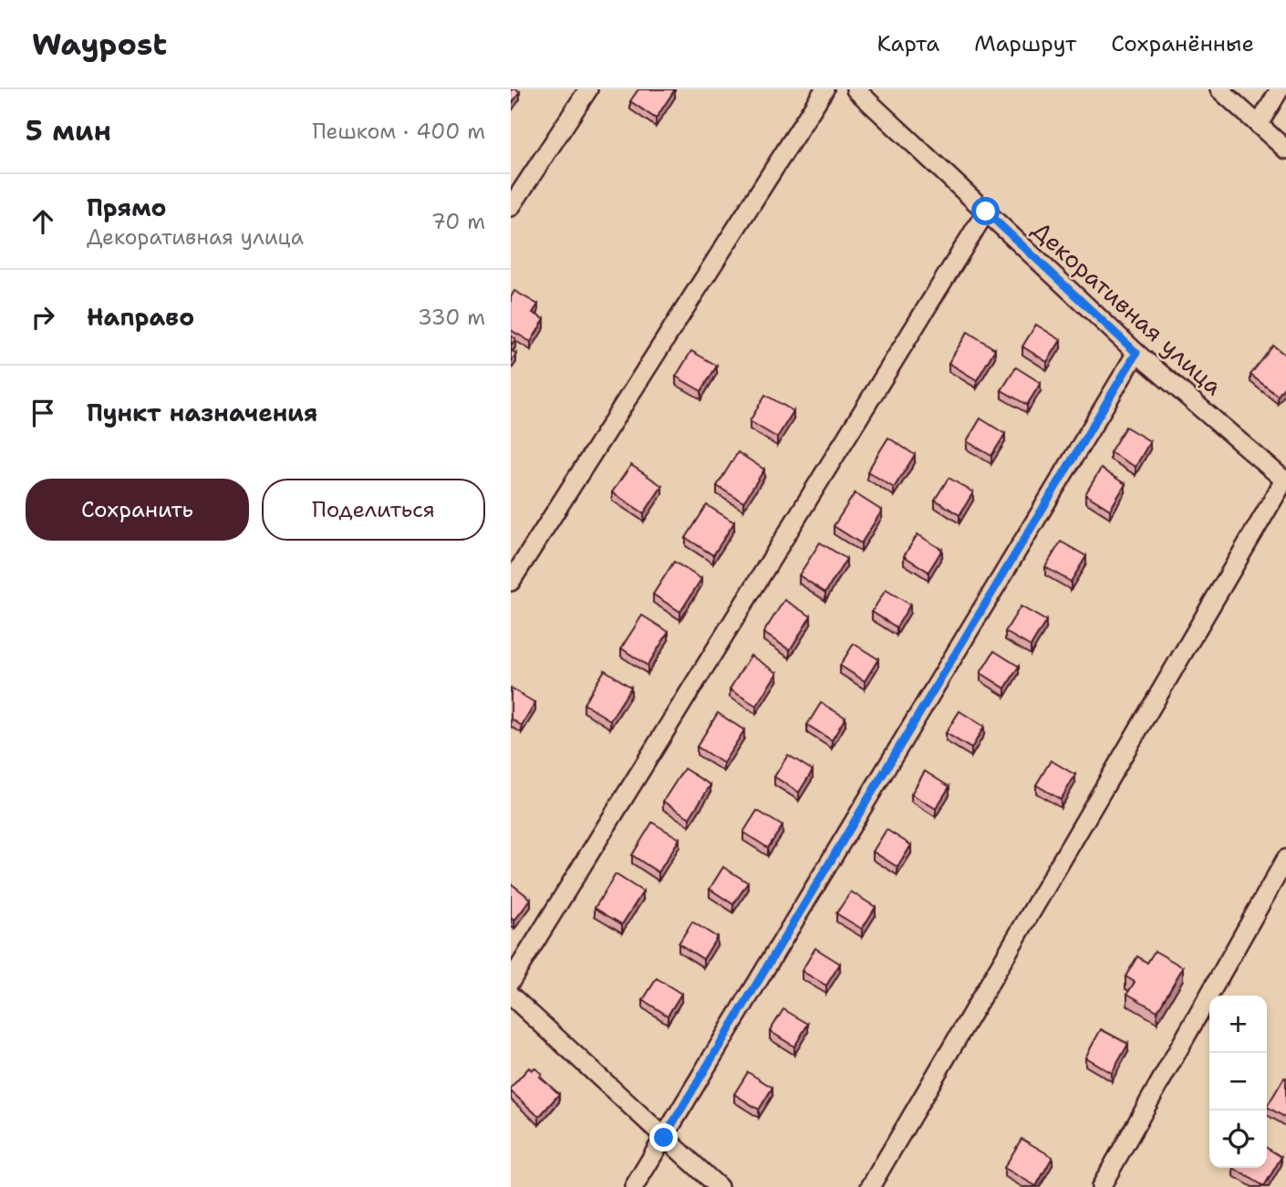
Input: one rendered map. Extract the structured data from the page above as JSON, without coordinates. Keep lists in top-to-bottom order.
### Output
{
  "streets": {
    "street": ["Декоративная улица"]
  },
  "page": {
    "header": "Waypost",
    "nav": ["Карта", "Маршрут", "Сохранённые"],
    "heading": ["5 мин", "Пешком · 400 m"],
    "list": [
      ["Прямо", "Декоративная улица", "70 m"],
      ["Направо", "330 m"],
      "Пункт назначения"
    ],
    "buttons": ["Сохранить", "Поделиться"],
    "map_buttons": ["+", "−"]
  }
}
